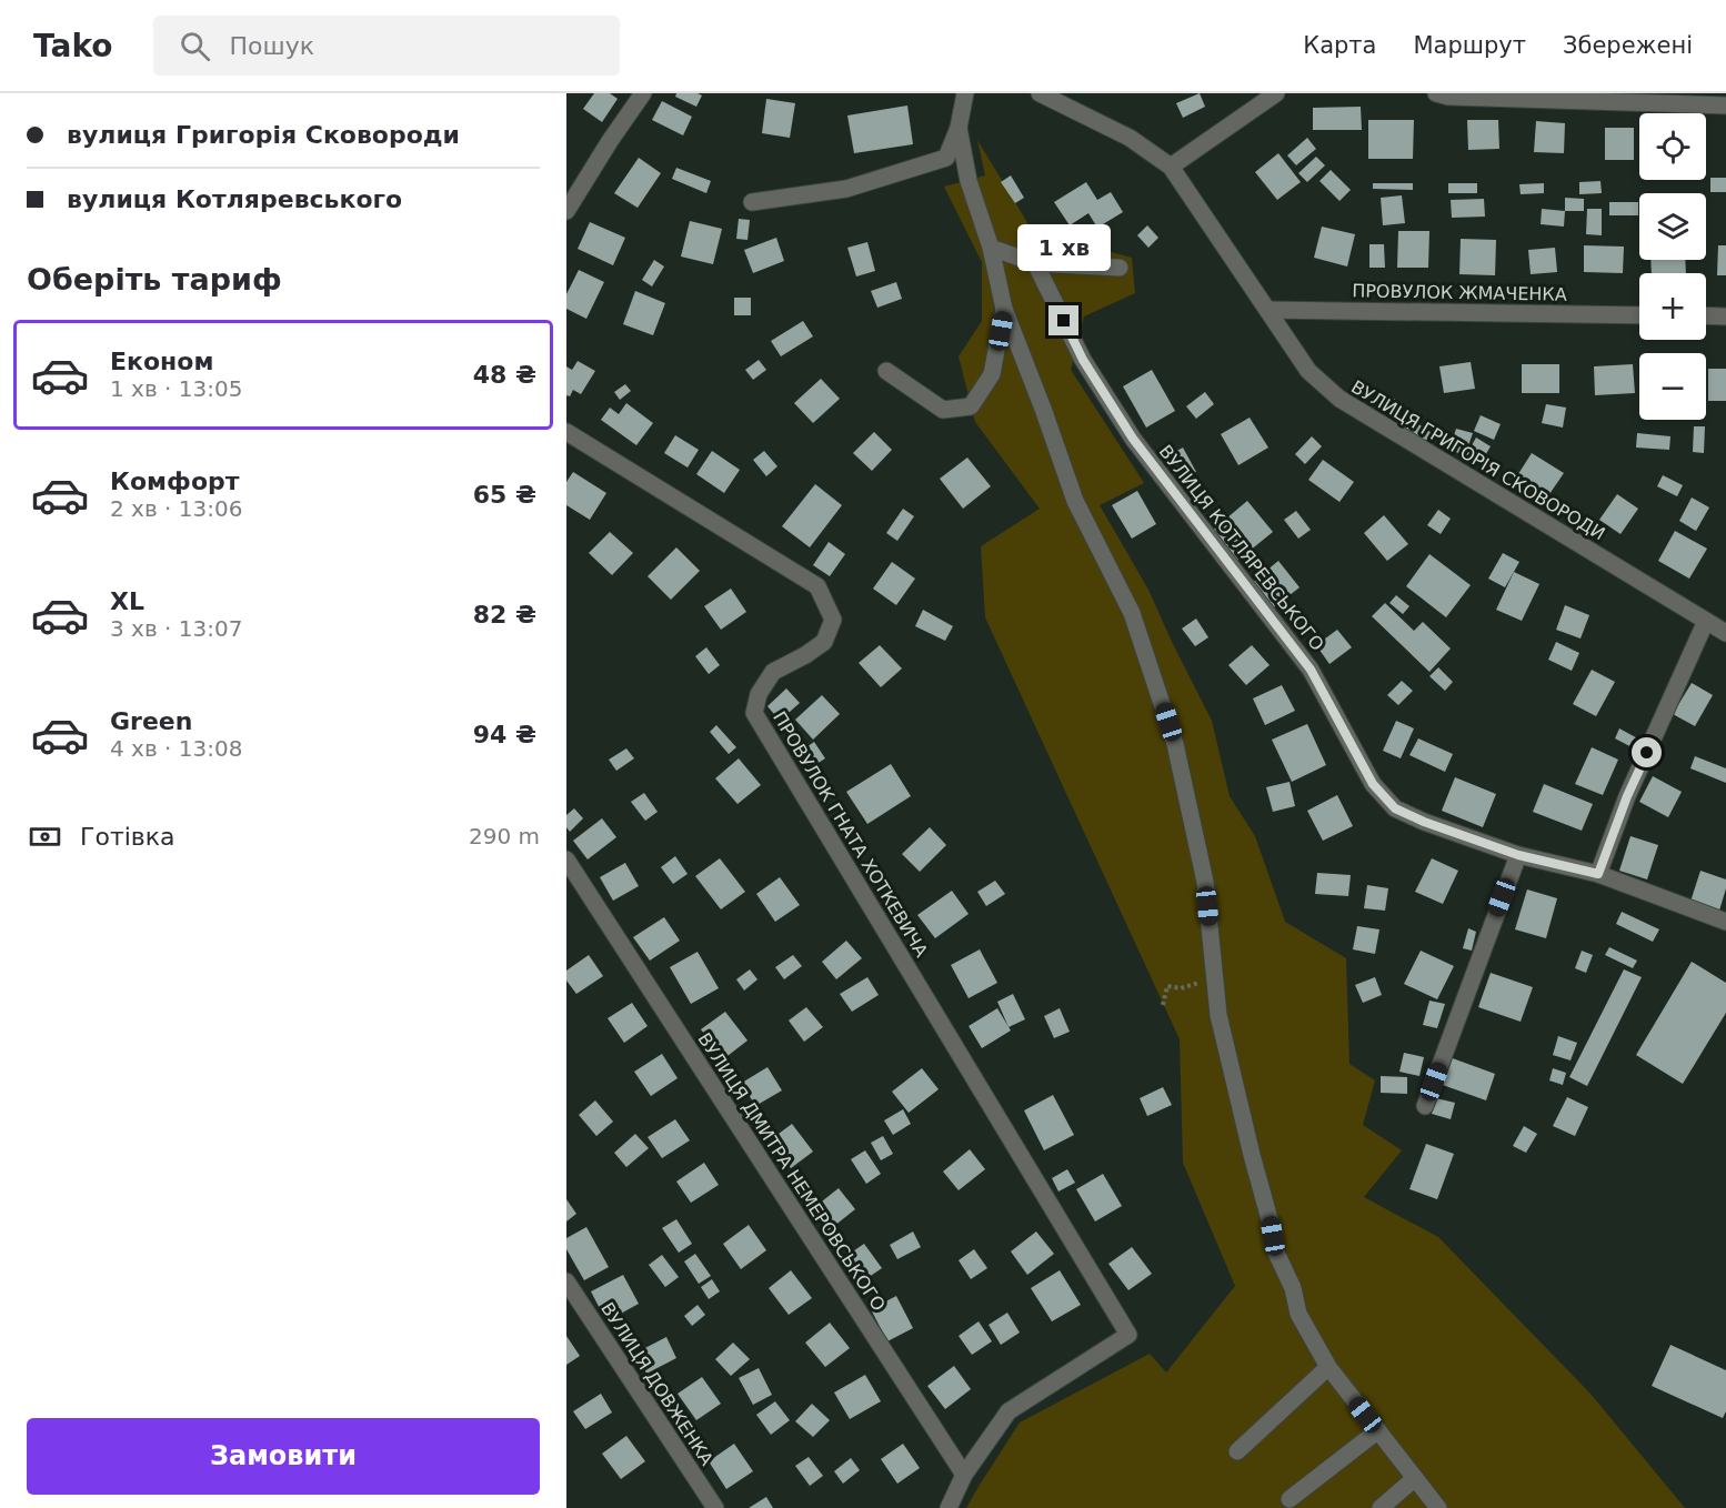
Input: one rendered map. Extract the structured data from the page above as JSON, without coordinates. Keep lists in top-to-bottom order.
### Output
{
  "streets": {
    "street": [
      "ПРОВУЛОК ЖМАЧЕНКА",
      "ВУЛИЦЯ ГРИГОРІЯ СКОВОРОДИ",
      "ВУЛИЦЯ КОТЛЯРЕВСЬКОГО",
      "ПРОВУЛОК ГНАТА ХОТКЕВИЧА",
      "ВУЛИЦЯ ДМИТРА НЕМЕРОВСЬКОГО",
      "ВУЛИЦЯ ДОВЖЕНКА"
    ]
  },
  "crossings": [
    ["ПРОВУЛОК ЖМАЧЕНКА", "ВУЛИЦЯ ГРИГОРІЯ СКОВОРОДИ"],
    ["ПРОВУЛОК ГНАТА ХОТКЕВИЧА", "ВУЛИЦЯ ДМИТРА НЕМЕРОВСЬКОГО"]
  ],
  "page": {
    "header": "Tako",
    "search": "Пошук",
    "nav": ["Карта", "Маршрут", "Збережені"],
    "banner": ["вулиця Григорія Сковороди", "вулиця Котляревського"],
    "map_buttons": ["+", "−"],
    "bubble": "1 хв",
    "heading": "Оберіть тариф",
    "list": [
      {
        "name": "Економ",
        "note": "1 хв · 13:05",
        "value": "48 ₴"
      },
      {
        "name": "Комфорт",
        "note": "2 хв · 13:06",
        "value": "65 ₴"
      },
      {
        "name": "XL",
        "note": "3 хв · 13:07",
        "value": "82 ₴"
      },
      {
        "name": "Green",
        "note": "4 хв · 13:08",
        "value": "94 ₴"
      }
    ],
    "pay": ["Готівка", "290 m"],
    "buttons": "Замовити"
  }
}
